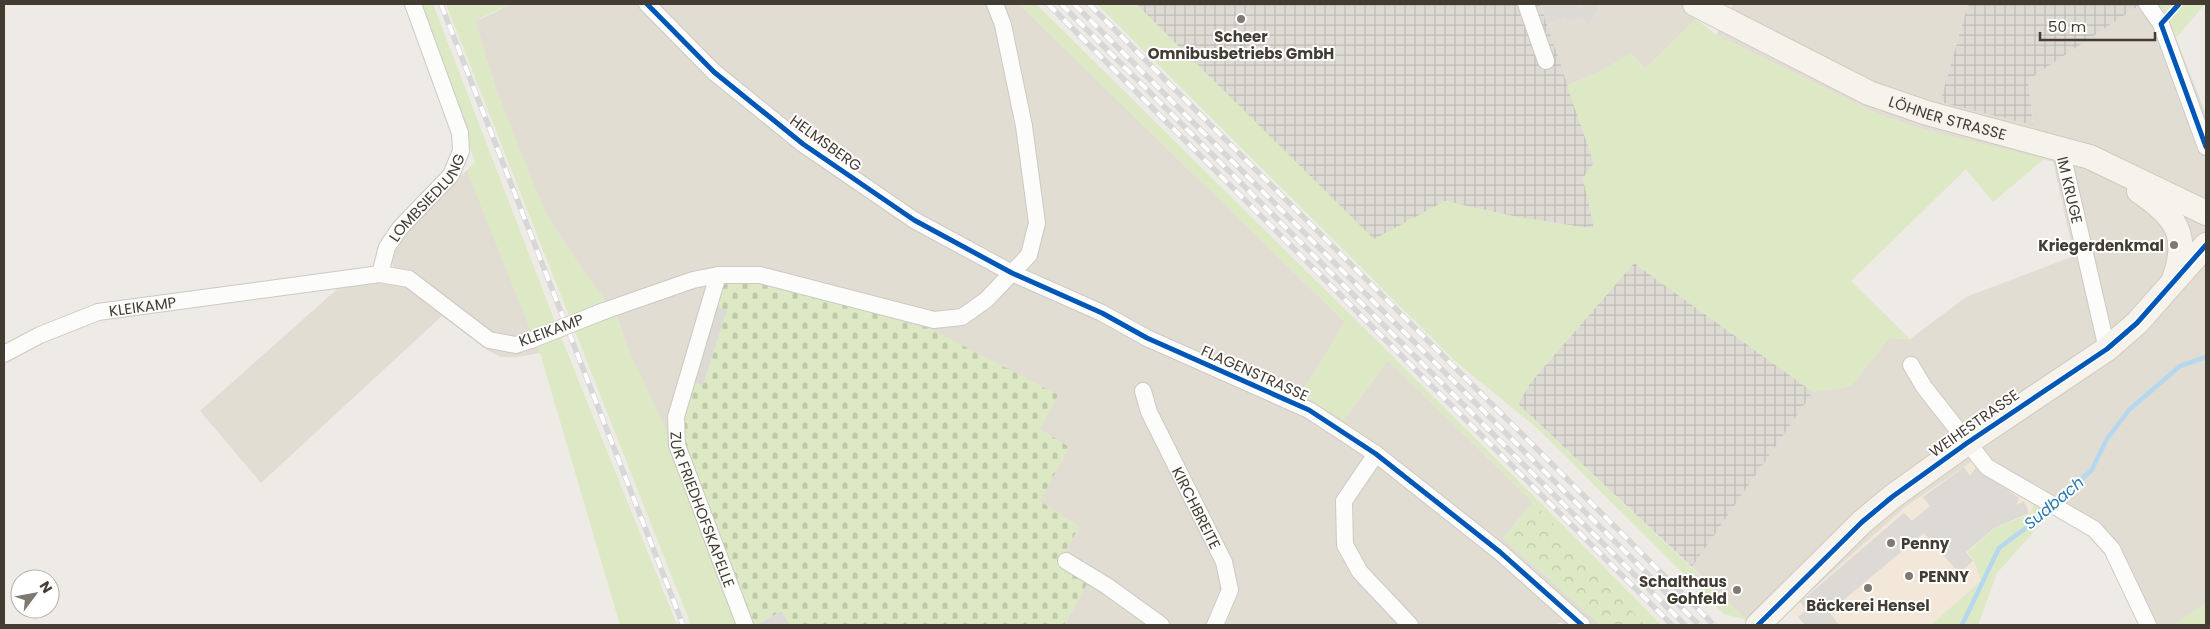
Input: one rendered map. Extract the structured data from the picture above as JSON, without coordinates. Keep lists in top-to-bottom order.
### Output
{
  "streets": {
    "main road": ["LÖHNER STRASSE", "WEIHESTRASSE"],
    "street": [
      "HELMSBERG",
      "IM KRUGE",
      "LOMBSIEDLUNG",
      "KLEIKAMP",
      "FLAGENSTRASSE",
      "KIRCHBREITE",
      "ZUR FRIEDHOFSKAPELLE"
    ]
  },
  "crossings": [
    ["LÖHNER STRASSE", "IM KRUGE"],
    ["LÖHNER STRASSE", "WEIHESTRASSE"],
    ["HELMSBERG", "KLEIKAMP"],
    ["HELMSBERG", "FLAGENSTRASSE"],
    ["IM KRUGE", "WEIHESTRASSE"],
    ["LOMBSIEDLUNG", "KLEIKAMP"],
    ["KLEIKAMP", "FLAGENSTRASSE"],
    ["KLEIKAMP", "ZUR FRIEDHOFSKAPELLE"]
  ],
  "water": ["Sudbach"],
  "places": [
    "Scheer Omnibusbetriebs GmbH",
    "Kriegerdenkmal",
    "Penny",
    "PENNY",
    "Bäckerei Hensel",
    "Schalthaus Gohfeld"
  ],
  "scale_bar": "50 m",
  "north": "top right"
}
